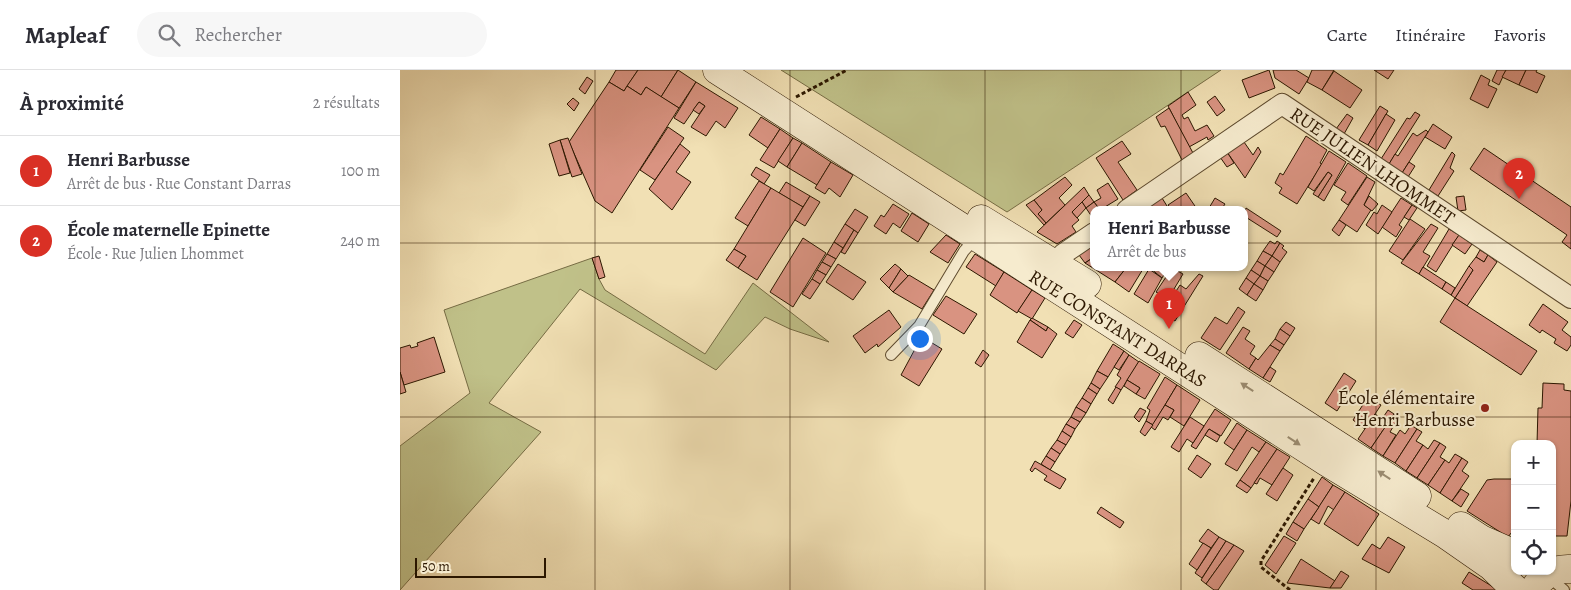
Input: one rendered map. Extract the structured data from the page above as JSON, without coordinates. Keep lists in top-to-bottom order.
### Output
{
  "streets": {
    "main road": ["RUE CONSTANT DARRAS"],
    "street": ["RUE JULIEN LHOMMET"]
  },
  "places": ["École élémentaire Henri Barbusse"],
  "scale_bar": "50 m",
  "page": {
    "header": "Mapleaf",
    "search": "Rechercher",
    "nav": ["Carte", "Itinéraire", "Favoris"],
    "heading": ["À proximité", "2 résultats"],
    "list": [
      {
        "mark": "1",
        "name": "Henri Barbusse",
        "note": "Arrêt de bus · Rue Constant Darras",
        "value": "100 m"
      },
      {
        "mark": "2",
        "name": "École maternelle Epinette",
        "note": "École · Rue Julien Lhommet",
        "value": "240 m"
      }
    ],
    "pins": ["2", "1"],
    "popup": ["Henri Barbusse", "Arrêt de bus"],
    "map_buttons": ["+", "−"],
    "scale": "50 m"
  }
}
